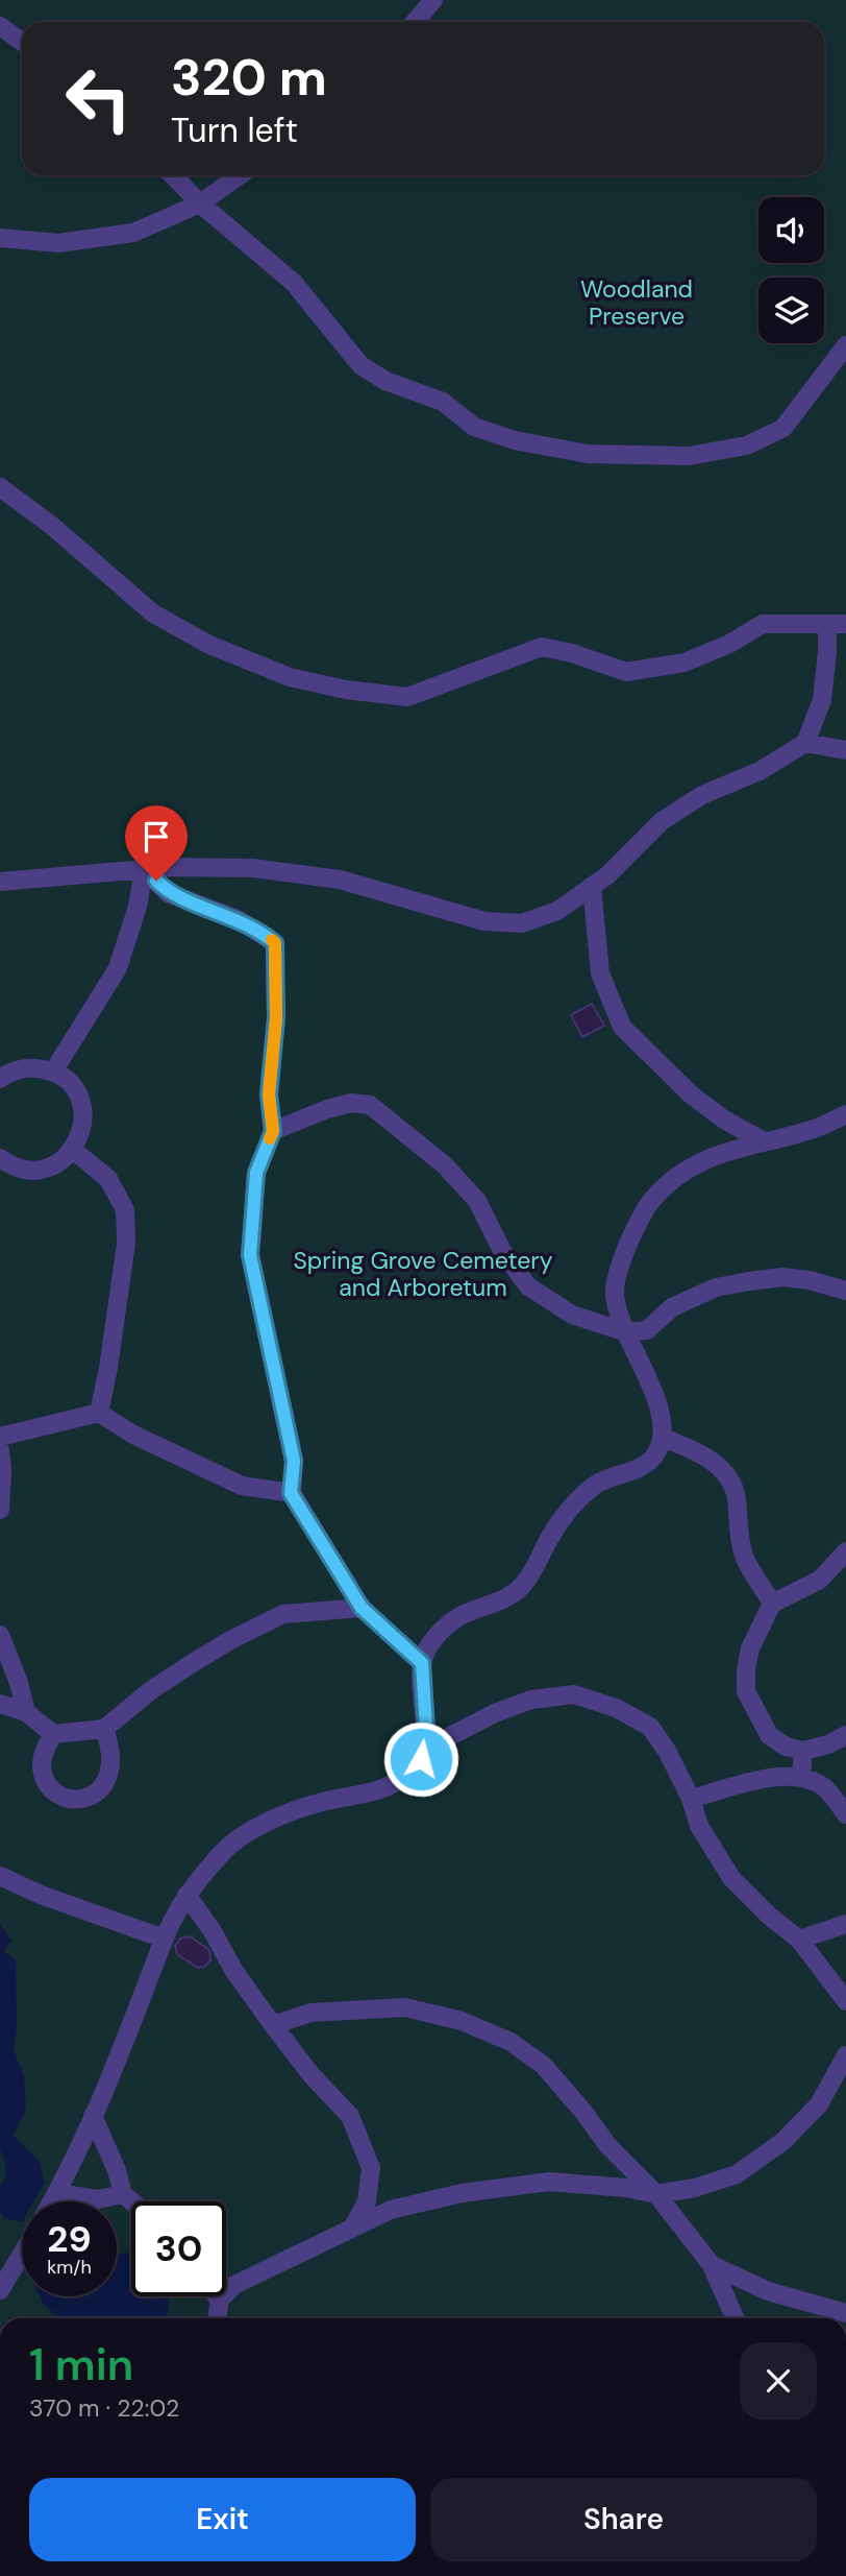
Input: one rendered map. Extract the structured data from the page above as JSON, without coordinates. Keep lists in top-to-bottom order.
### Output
{
  "parks": ["Woodland Preserve", "Spring Grove Cemetery and Arboretum"],
  "page": {
    "turn": ["320 m", "Turn left"],
    "speed": "29 km/h",
    "limit": "30",
    "heading": ["1 min", "370 m · 22:02"],
    "buttons": ["Exit", "Share"]
  }
}
